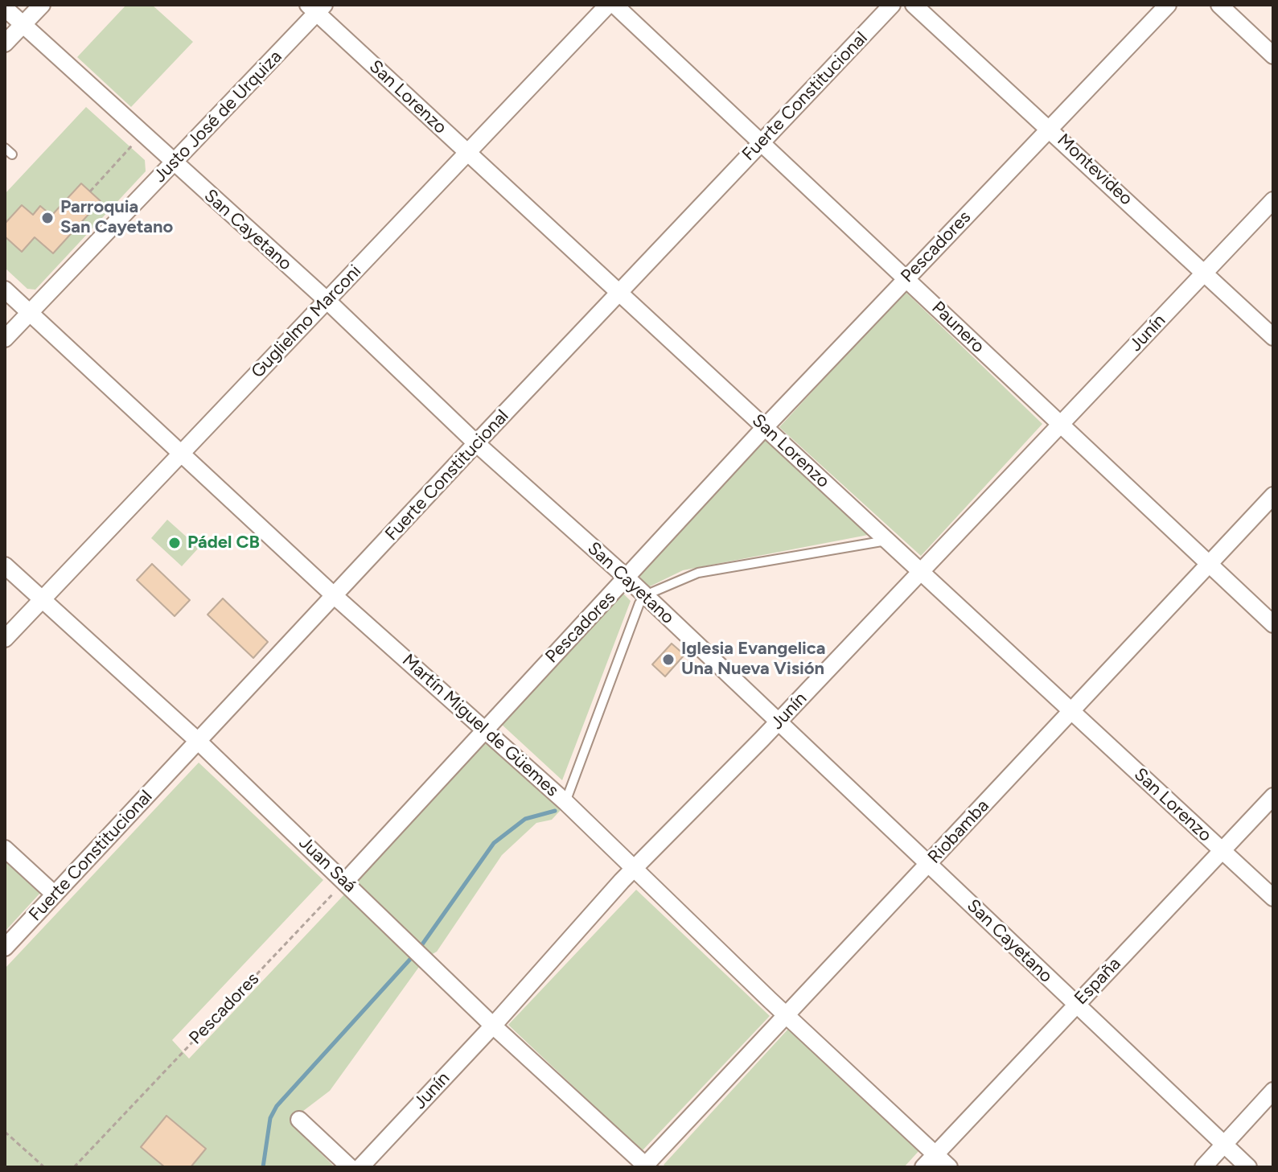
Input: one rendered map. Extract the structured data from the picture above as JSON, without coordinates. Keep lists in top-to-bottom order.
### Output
{
  "streets": {
    "street": [
      "Fuerte Constitucional",
      "San Lorenzo",
      "Justo José de Urquiza",
      "Montevideo",
      "San Cayetano",
      "Pescadores",
      "Guglielmo Marconi",
      "Paunero",
      "Junín",
      "Martín Miguel de Güemes",
      "Riobamba",
      "Juan Saá",
      "España"
    ]
  },
  "crossings": [
    ["Fuerte Constitucional", "San Lorenzo"],
    ["Fuerte Constitucional", "San Cayetano"],
    ["Fuerte Constitucional", "Paunero"],
    ["Fuerte Constitucional", "Martín Miguel de Güemes"],
    ["Fuerte Constitucional", "Juan Saá"],
    ["San Lorenzo", "Justo José de Urquiza"],
    ["San Lorenzo", "Pescadores"],
    ["San Lorenzo", "Guglielmo Marconi"],
    ["San Lorenzo", "Junín"],
    ["San Lorenzo", "Riobamba"],
    ["San Lorenzo", "España"],
    ["Justo José de Urquiza", "San Cayetano"],
    ["Justo José de Urquiza", "Martín Miguel de Güemes"],
    ["Montevideo", "Pescadores"],
    ["Montevideo", "Junín"],
    ["San Cayetano", "Pescadores"],
    ["San Cayetano", "Guglielmo Marconi"],
    ["San Cayetano", "Junín"],
    ["San Cayetano", "Riobamba"],
    ["San Cayetano", "España"],
    ["Pescadores", "Paunero"],
    ["Pescadores", "Martín Miguel de Güemes"],
    ["Pescadores", "Juan Saá"],
    ["Guglielmo Marconi", "Martín Miguel de Güemes"],
    ["Guglielmo Marconi", "Juan Saá"],
    ["Paunero", "Junín"],
    ["Paunero", "Riobamba"],
    ["Junín", "Martín Miguel de Güemes"],
    ["Junín", "Juan Saá"],
    ["Martín Miguel de Güemes", "Riobamba"],
    ["Martín Miguel de Güemes", "España"],
    ["Riobamba", "Juan Saá"]
  ],
  "places": ["Parroquia San Cayetano", "Pádel CB", "Iglesia Evangelica Una Nueva Visión"]
}
